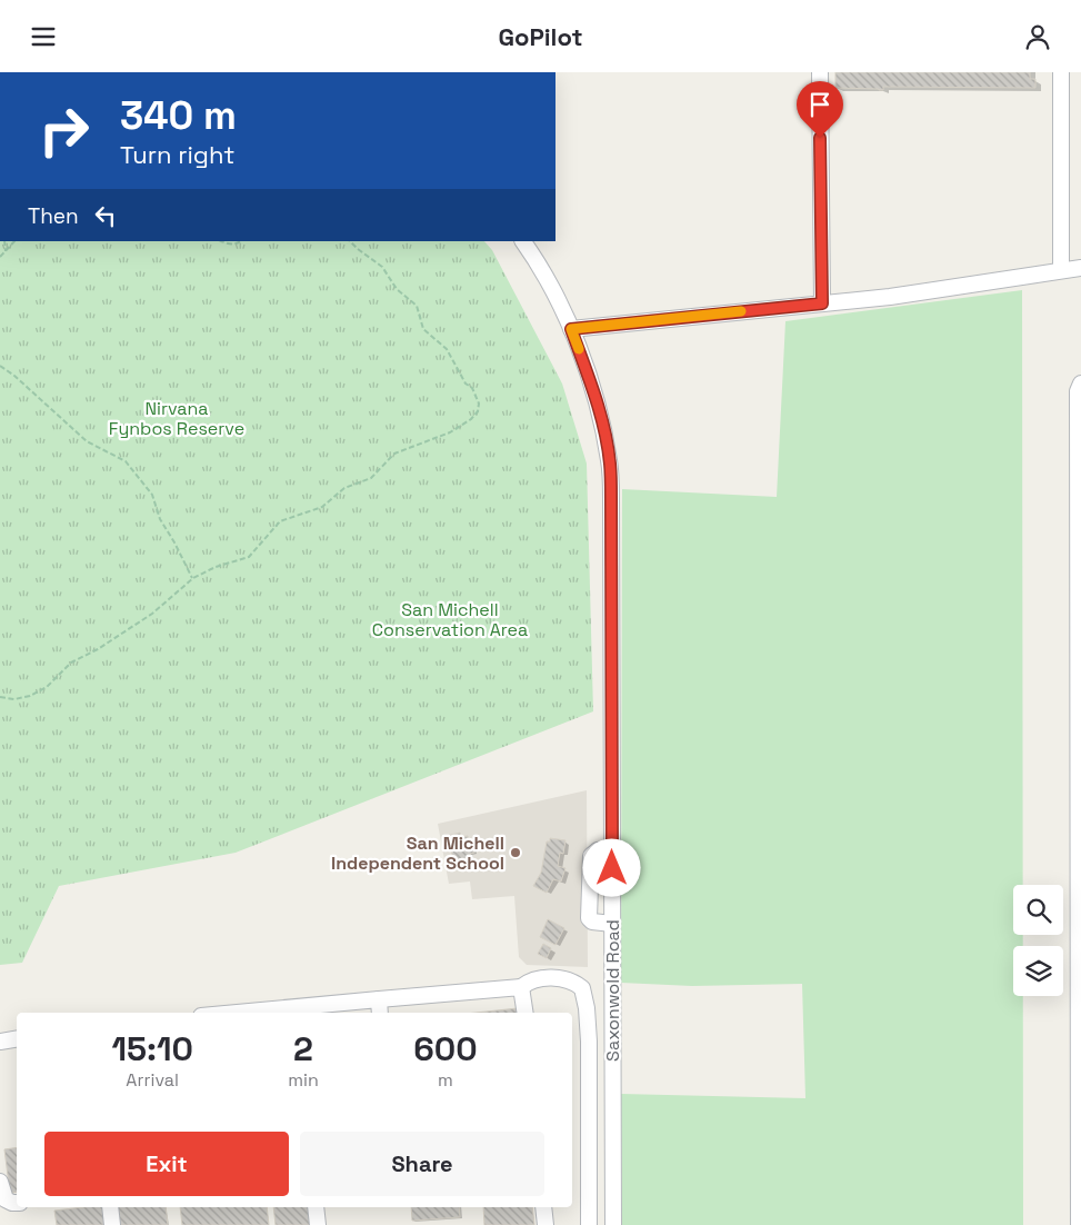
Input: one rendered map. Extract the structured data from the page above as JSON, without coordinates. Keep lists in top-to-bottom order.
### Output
{
  "streets": {
    "street": ["Saxonwold Road"]
  },
  "parks": ["Nirvana Fynbos Reserve", "San Michell Conservation Area"],
  "places": ["San Michell Independent School"],
  "page": {
    "header": "GoPilot",
    "turn": ["340 m", "Turn right"],
    "then": "Then",
    "eta": [
      "15:10",
      "Arrival",
      "2",
      "min",
      "600",
      "m"
    ],
    "buttons": ["Exit", "Share"]
  }
}
